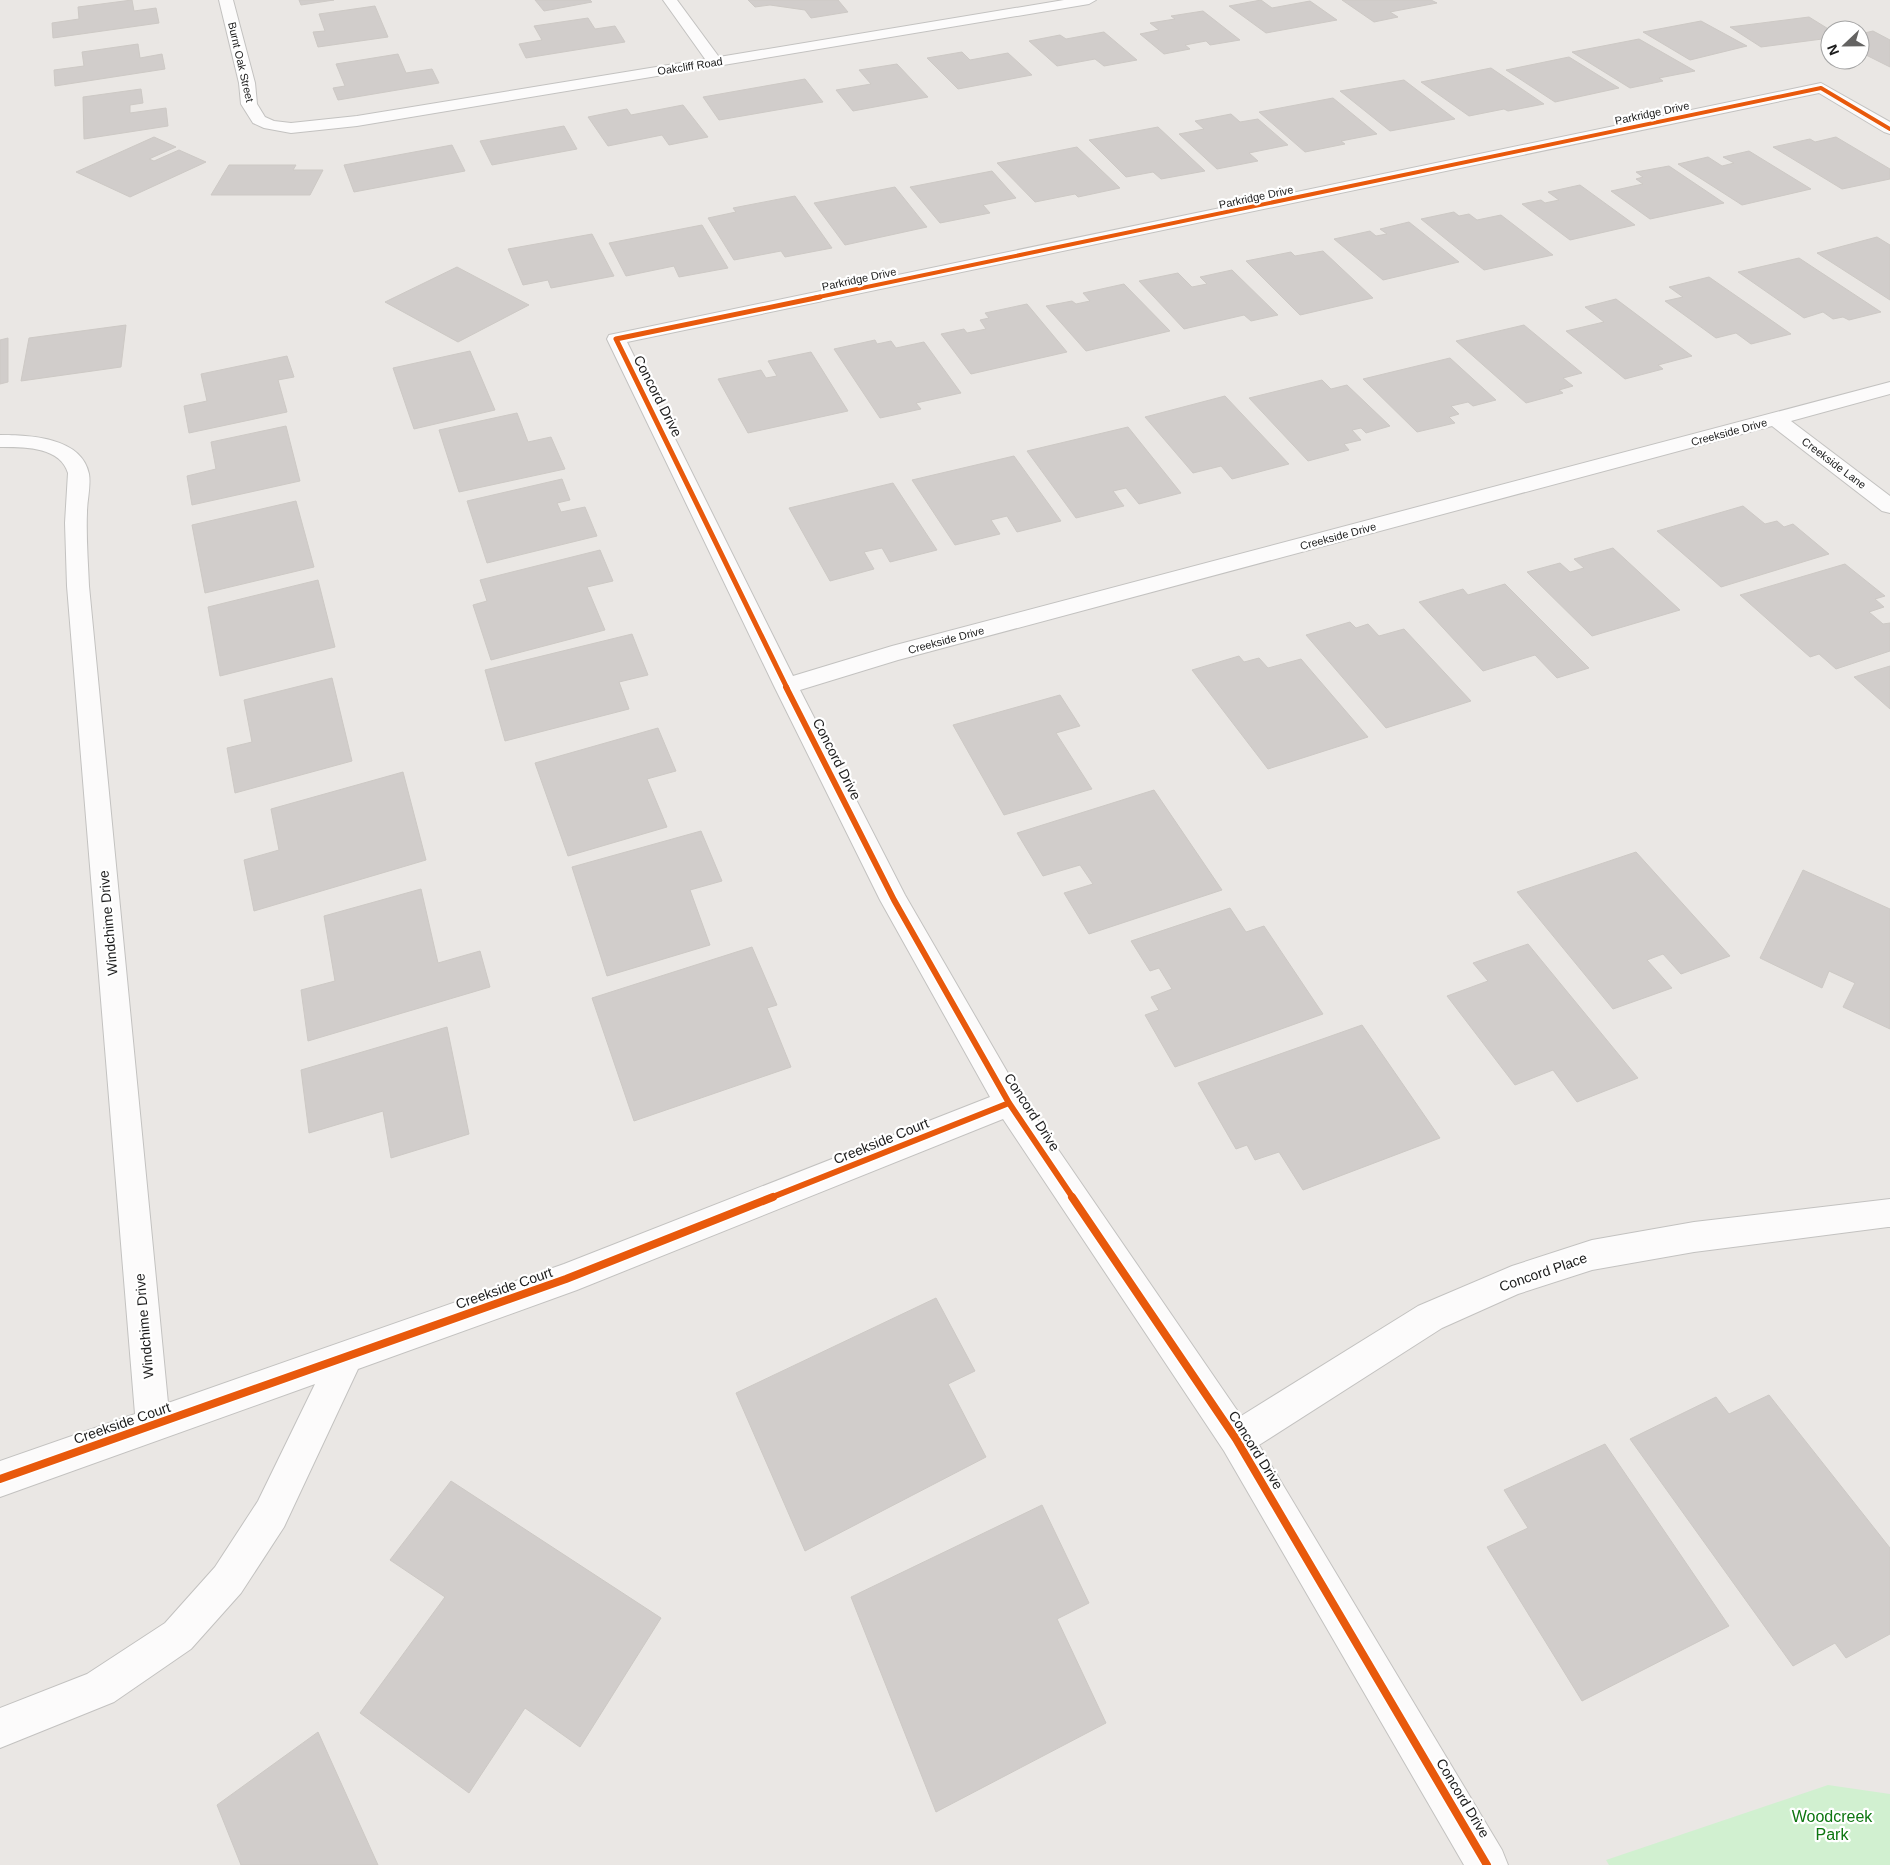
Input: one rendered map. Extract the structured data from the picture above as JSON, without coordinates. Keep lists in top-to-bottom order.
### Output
{
  "streets": {
    "street": [
      "Burnt Oak Street",
      "Oakcliff Road",
      "Parkridge Drive",
      "Concord Drive",
      "Creekside Drive",
      "Creekside Lane",
      "Windchime Drive",
      "Creekside Court",
      "Concord Place"
    ]
  },
  "crossings": [
    ["Burnt Oak Street", "Oakcliff Road"],
    ["Parkridge Drive", "Concord Drive"],
    ["Concord Drive", "Creekside Drive"],
    ["Concord Drive", "Creekside Court"],
    ["Concord Drive", "Concord Place"],
    ["Creekside Drive", "Creekside Lane"],
    ["Windchime Drive", "Creekside Court"]
  ],
  "parks": ["Woodcreek Park"],
  "north": "left"
}
